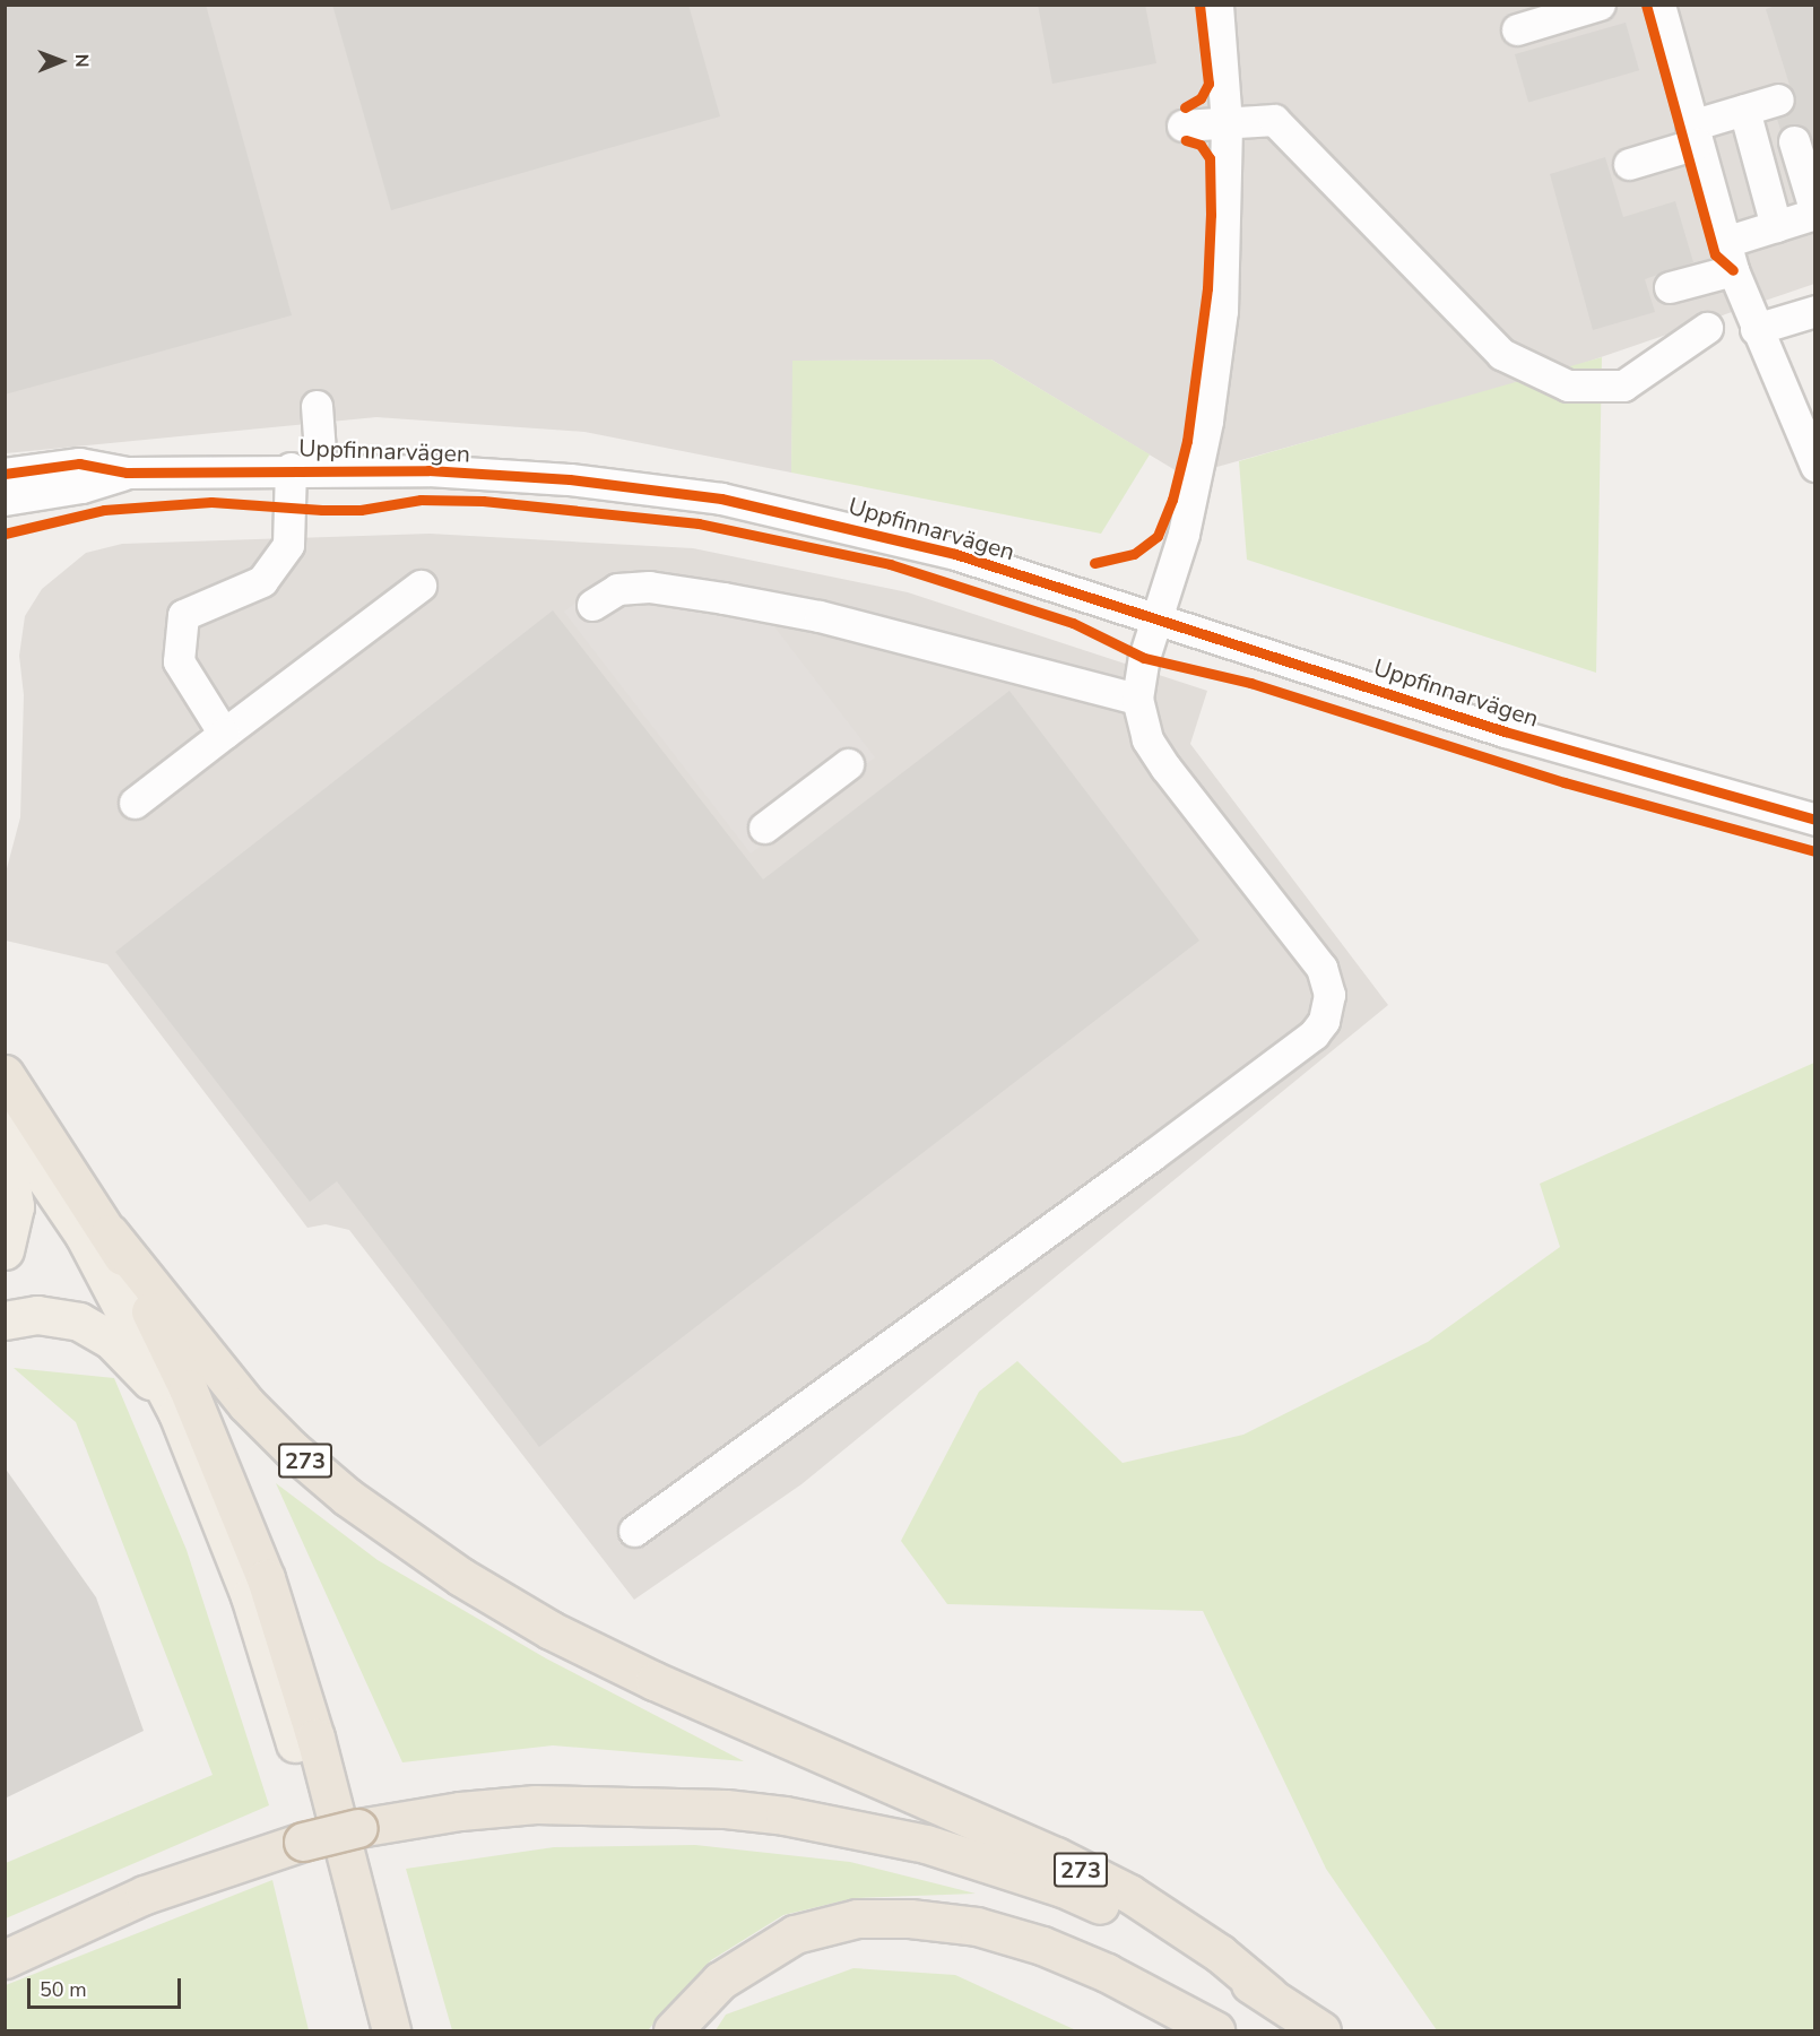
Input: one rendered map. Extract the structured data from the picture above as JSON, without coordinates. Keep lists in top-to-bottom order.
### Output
{
  "streets": {
    "highway": ["273"],
    "street": ["Uppfinnarvägen"]
  },
  "scale_bar": "50 m",
  "north": "right"
}
